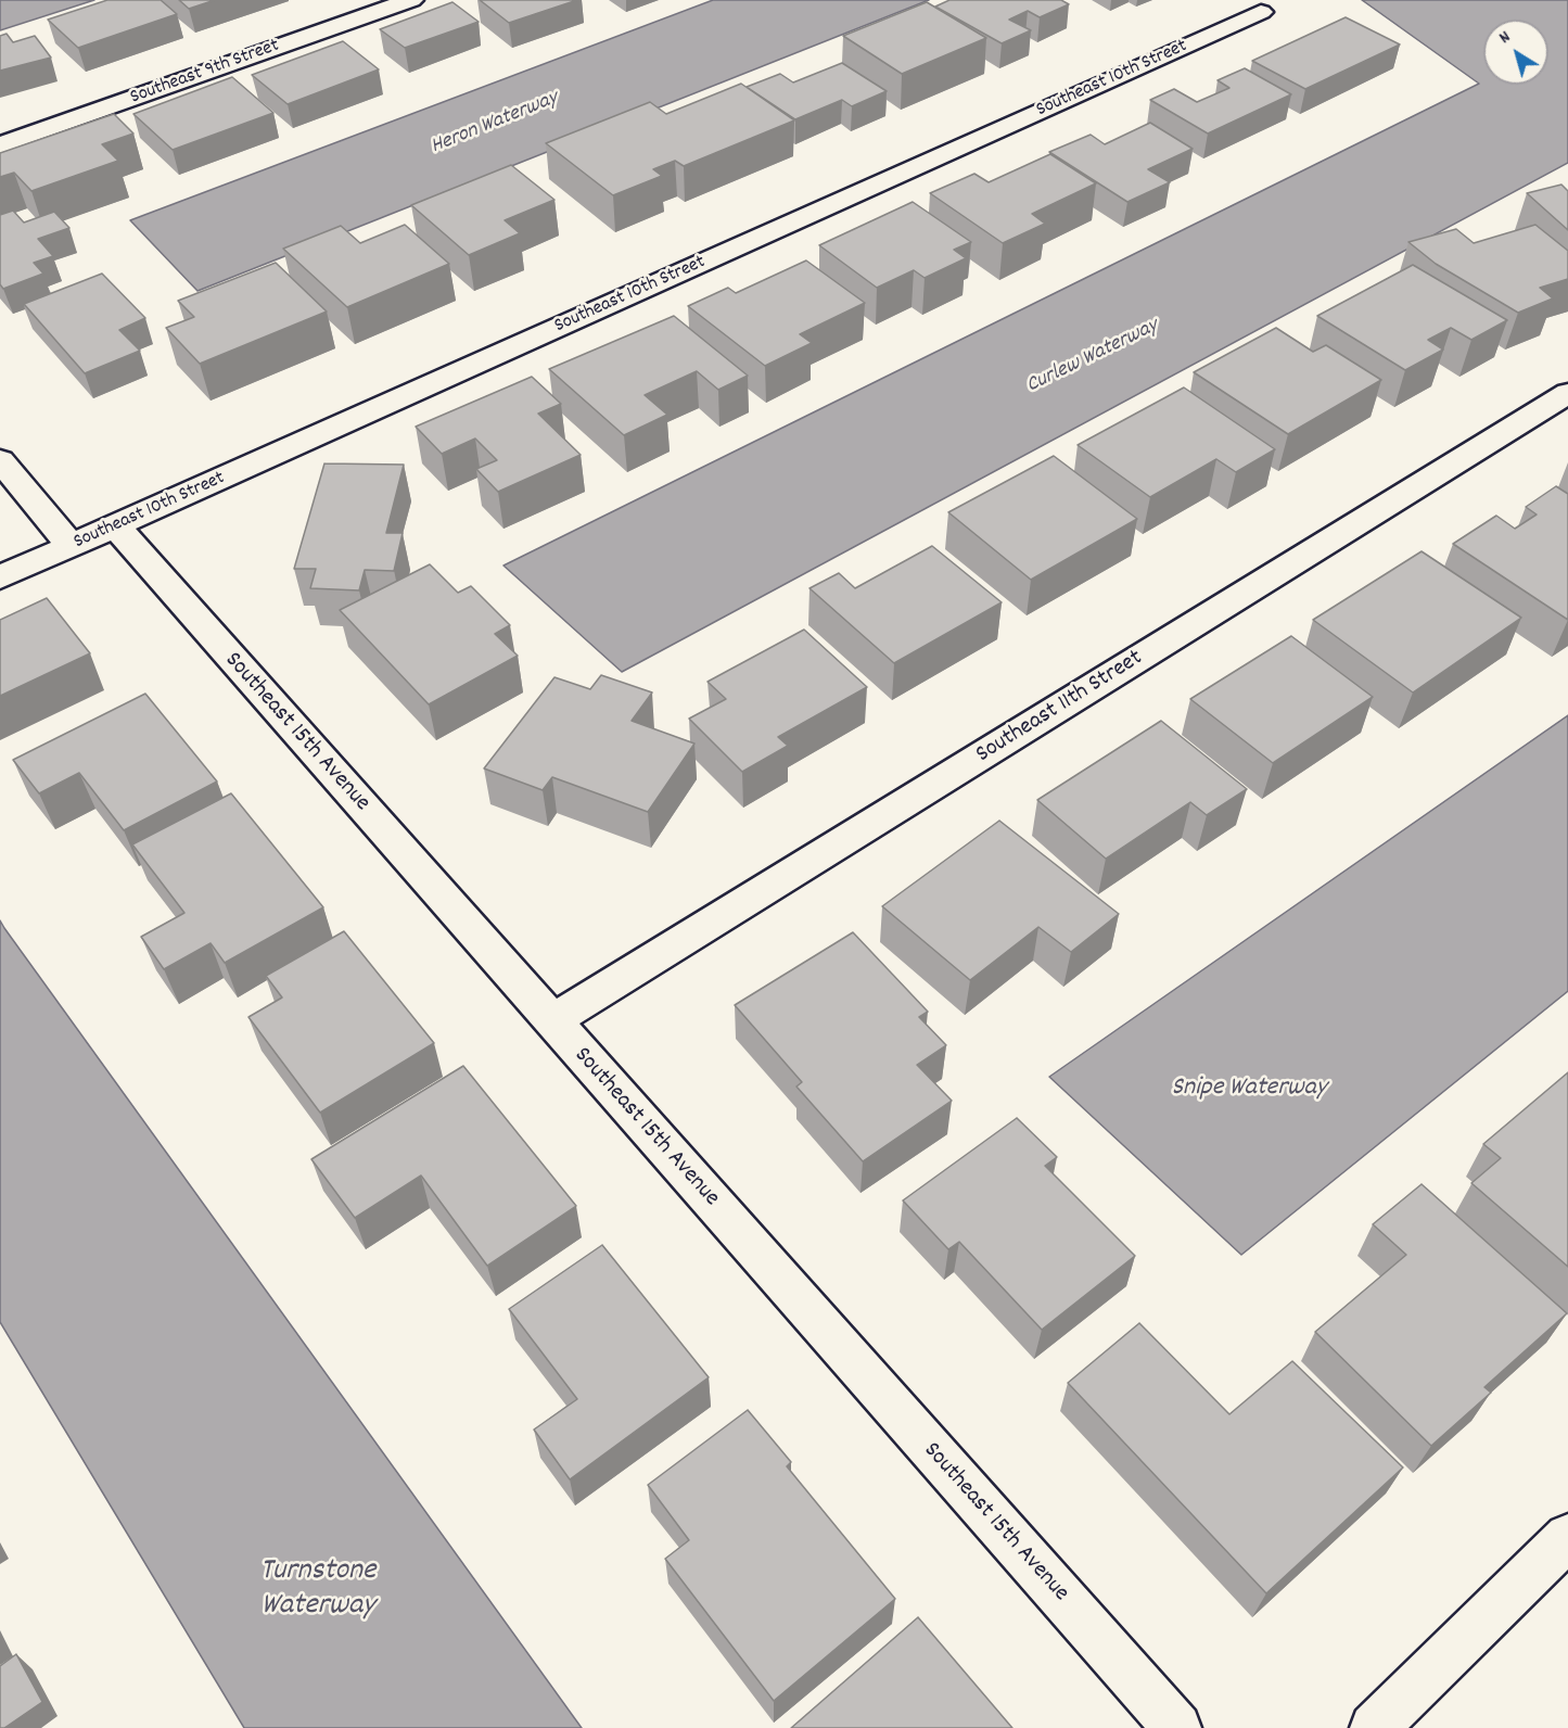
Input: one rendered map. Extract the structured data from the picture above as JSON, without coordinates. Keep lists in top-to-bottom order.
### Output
{
  "streets": {
    "street": [
      "Southeast 9th Street",
      "Southeast 10th Street",
      "Southeast 11th Street",
      "Southeast 15th Avenue"
    ]
  },
  "crossings": [
    ["Southeast 10th Street", "Southeast 15th Avenue"],
    ["Southeast 11th Street", "Southeast 15th Avenue"]
  ],
  "water": [
    "Heron Waterway",
    "Curlew Waterway",
    "Snipe Waterway",
    "Turnstone Waterway"
  ],
  "north": "top left"
}
